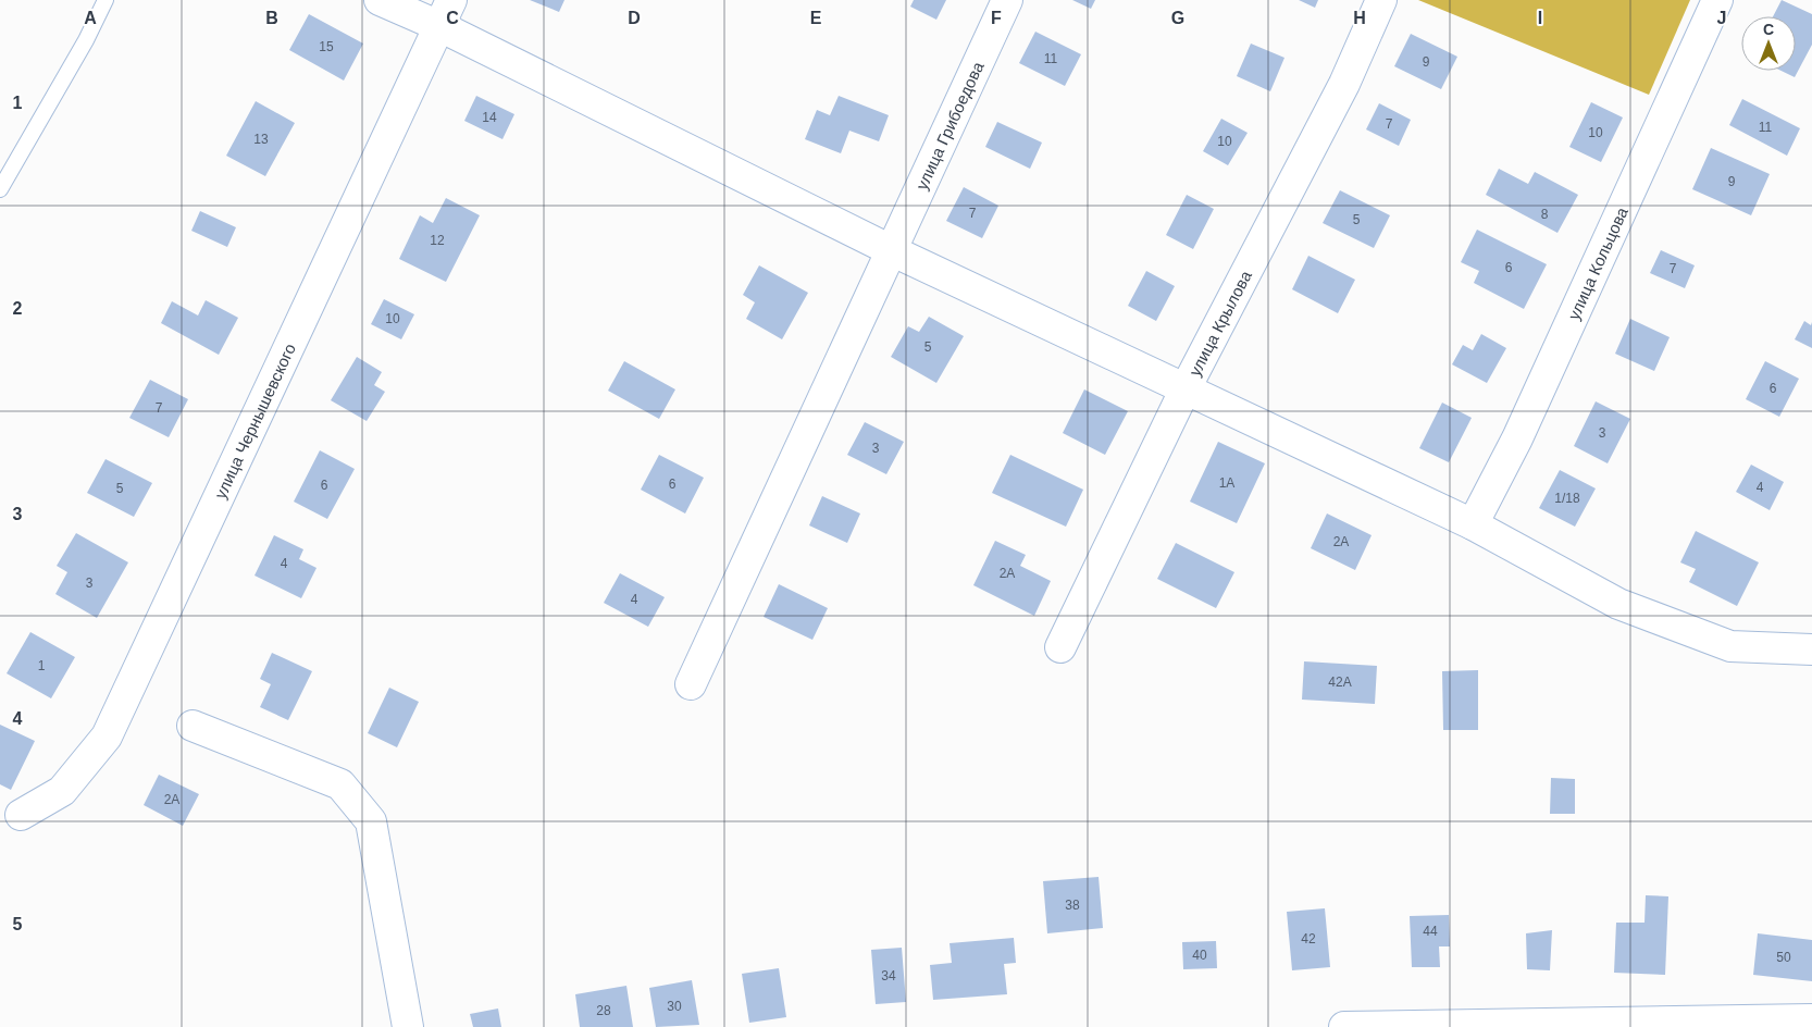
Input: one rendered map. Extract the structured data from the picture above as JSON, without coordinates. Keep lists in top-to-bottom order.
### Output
{
  "streets": {
    "street": [
      "улица Грибоедова",
      "улица Кольцова",
      "улица Крылова",
      "улица Чернышевского"
    ]
  },
  "house_numbers": [
    "15",
    "11",
    "9",
    "14",
    "7",
    "11",
    "10",
    "13",
    "10",
    "9",
    "7",
    "8",
    "5",
    "12",
    "6",
    "7",
    "10",
    "5",
    "6",
    "7",
    "3",
    "3",
    "1А",
    "6",
    "6",
    "4",
    "5",
    "1/18",
    "2А",
    "4",
    "2А",
    "3",
    "4",
    "1",
    "42А",
    "2А",
    "38",
    "44",
    "42",
    "40",
    "50",
    "34",
    "30",
    "28"
  ],
  "north": "top",
  "grid": {
    "columns": [
      "A",
      "B",
      "C",
      "D",
      "E",
      "F",
      "G",
      "H",
      "I",
      "J"
    ],
    "rows": [
      "1",
      "2",
      "3",
      "4",
      "5"
    ]
  }
}
